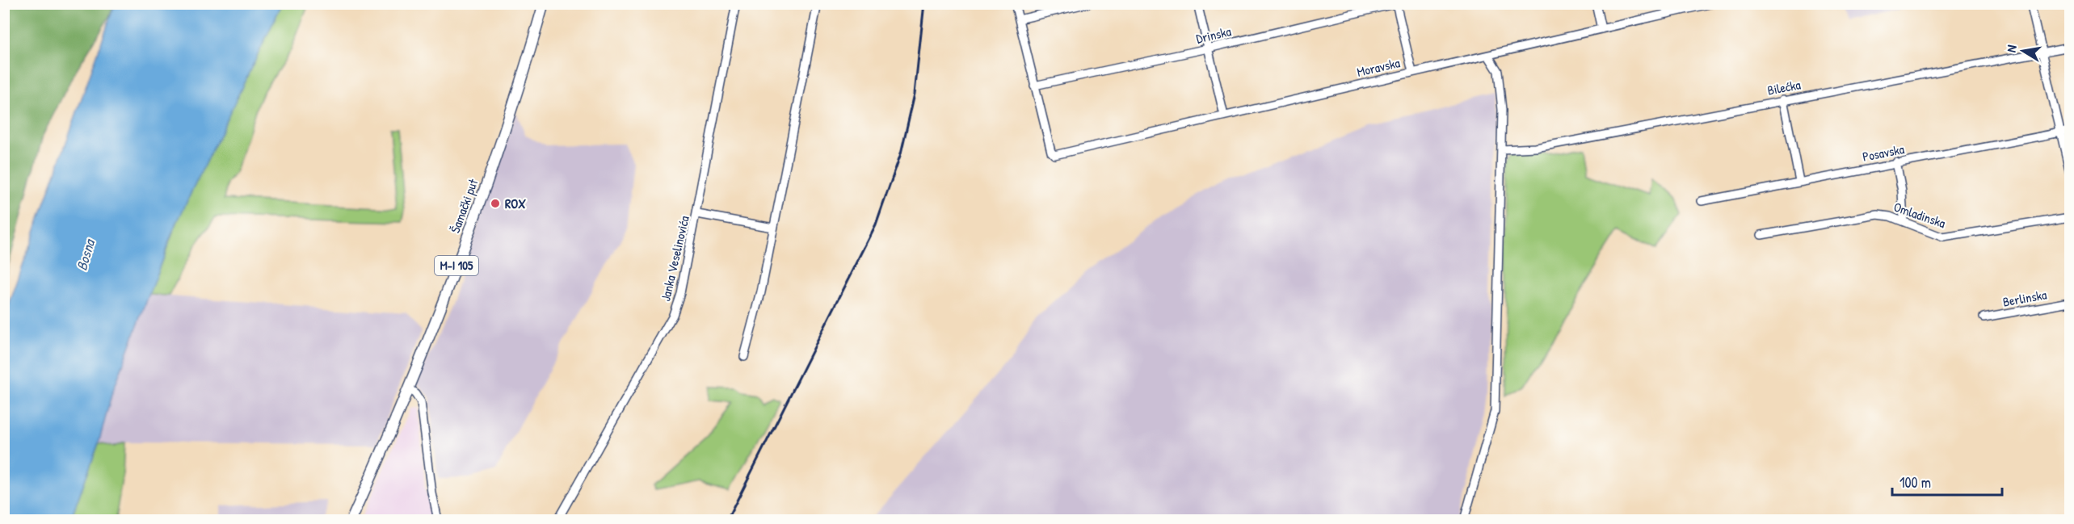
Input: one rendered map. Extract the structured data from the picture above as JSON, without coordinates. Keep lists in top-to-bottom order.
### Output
{
  "streets": {
    "main road": ["Šamački put", "M-I 105"],
    "street": [
      "Drinska",
      "Moravska",
      "Bilećka",
      "Posavska",
      "Omladinska",
      "Janka Veselinovića",
      "Berlinska"
    ]
  },
  "crossings": [
    ["Drinska", "Moravska"]
  ],
  "water": ["Bosna"],
  "places": ["ROX"],
  "scale_bar": "100 m",
  "north": "left"
}
